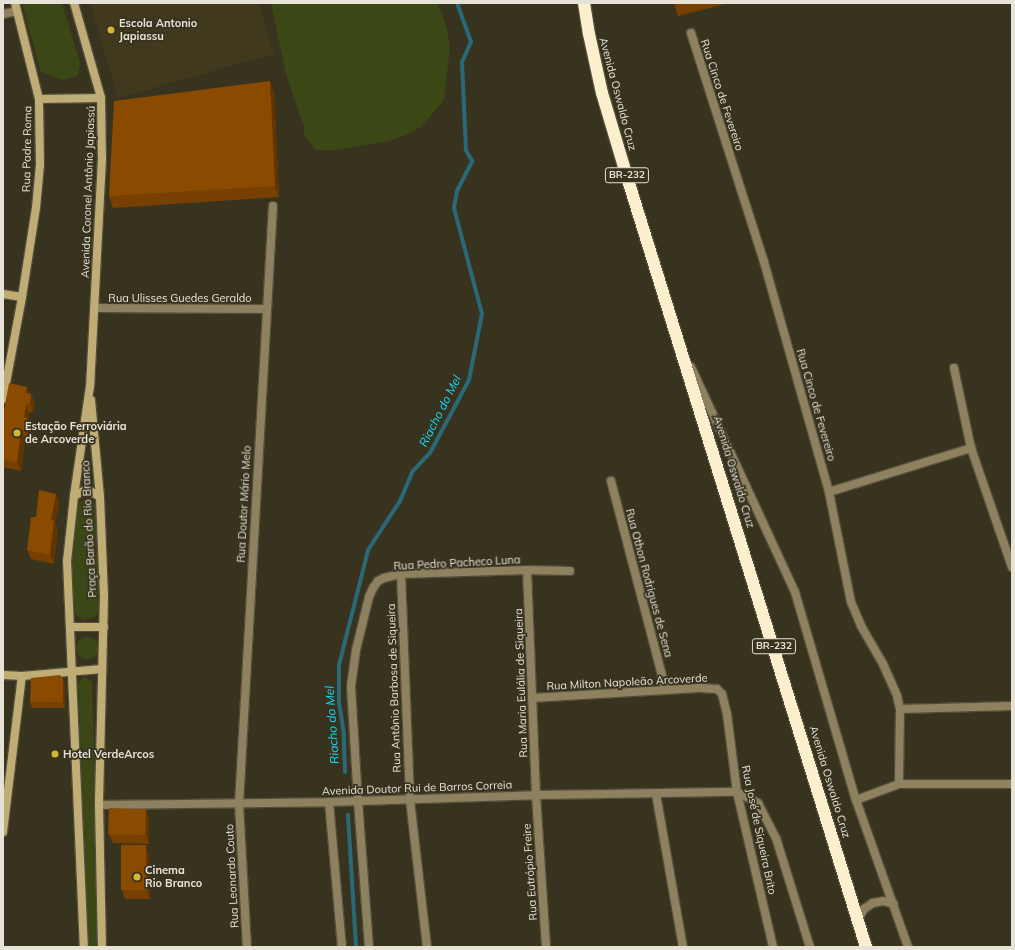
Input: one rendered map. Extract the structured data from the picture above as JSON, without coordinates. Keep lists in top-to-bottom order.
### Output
{
  "streets": {
    "highway": ["Avenida Oswaldo Cruz", "BR-232"],
    "street": [
      "Rua Cinco de Fevereiro",
      "Rua Padre Roma",
      "Avenida Coronel Antônio Japiassú",
      "Rua Ulisses Guedes Geraldo",
      "Rua Doutor Mário Melo",
      "Praça Barão do Rio Branco",
      "Rua Pedro Pacheco Luna",
      "Rua Othon Rodrigues de Sena",
      "Rua Milton Napoleão Arcoverde",
      "Rua Maria Eulália de Siqueira",
      "Rua Antônio Barbosa de Siqueira",
      "Avenida Doutor Rui de Barros Correia",
      "Rua José de Siqueira Brito",
      "Rua Eutrópio Freire",
      "Rua Leonardo Couto"
    ]
  },
  "crossings": [
    ["Avenida Coronel Antônio Japiassú", "Rua Ulisses Guedes Geraldo"],
    ["Avenida Coronel Antônio Japiassú", "Praça Barão do Rio Branco"],
    ["Rua Ulisses Guedes Geraldo", "Rua Doutor Mário Melo"],
    ["Rua Doutor Mário Melo", "Avenida Doutor Rui de Barros Correia"],
    ["Rua Doutor Mário Melo", "Rua Leonardo Couto"],
    ["Rua Pedro Pacheco Luna", "Rua Maria Eulália de Siqueira"],
    ["Rua Pedro Pacheco Luna", "Rua Antônio Barbosa de Siqueira"],
    ["Rua Pedro Pacheco Luna", "Avenida Doutor Rui de Barros Correia"],
    ["Rua Othon Rodrigues de Sena", "Rua Milton Napoleão Arcoverde"],
    ["Rua Milton Napoleão Arcoverde", "Rua Maria Eulália de Siqueira"],
    ["Rua Milton Napoleão Arcoverde", "Rua José de Siqueira Brito"],
    ["Rua Maria Eulália de Siqueira", "Avenida Doutor Rui de Barros Correia"],
    ["Rua Maria Eulália de Siqueira", "Rua Eutrópio Freire"],
    ["Rua Antônio Barbosa de Siqueira", "Avenida Doutor Rui de Barros Correia"],
    ["Avenida Doutor Rui de Barros Correia", "Rua José de Siqueira Brito"],
    ["Avenida Doutor Rui de Barros Correia", "Rua Eutrópio Freire"],
    ["Avenida Doutor Rui de Barros Correia", "Rua Leonardo Couto"]
  ],
  "water": ["Riacho do Mel"],
  "places": [
    "Escola Antonio Japiassu",
    "Estação Ferroviária de Arcoverde",
    "Hotel VerdeArcos",
    "Cinema Rio Branco"
  ]
}
